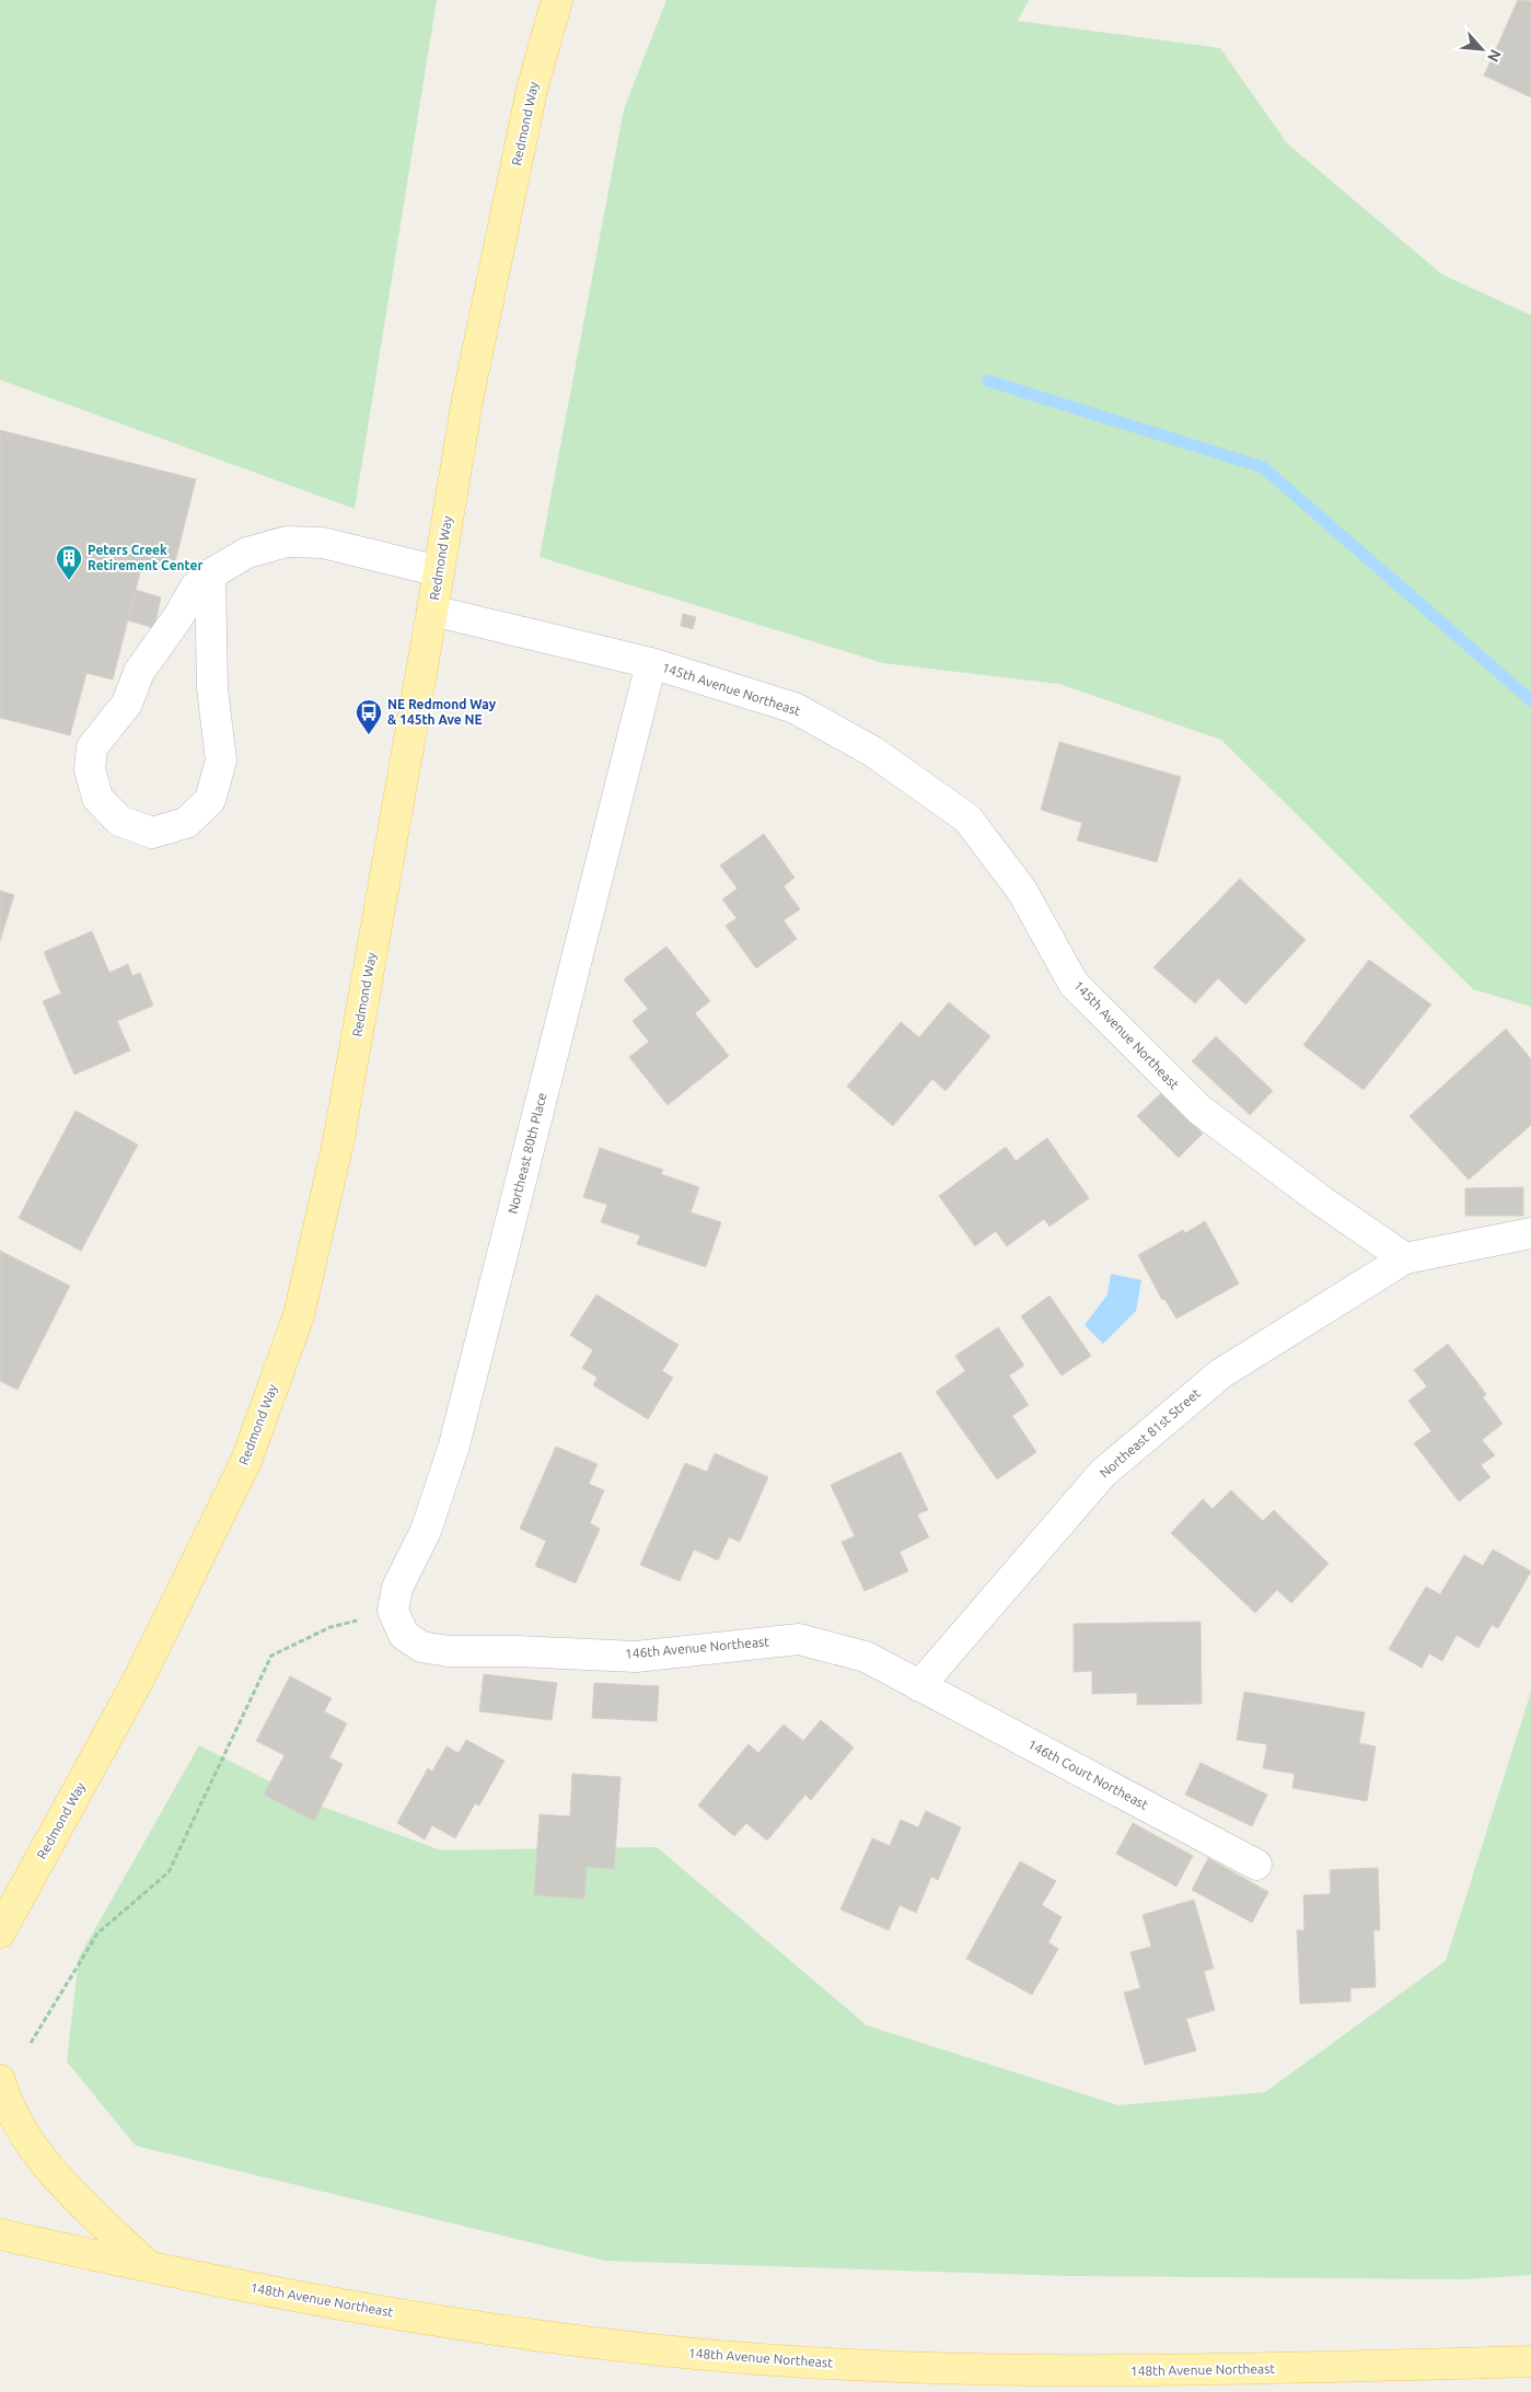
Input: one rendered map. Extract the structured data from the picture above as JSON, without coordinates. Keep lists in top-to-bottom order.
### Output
{
  "streets": {
    "main road": ["Redmond Way", "148th Avenue Northeast"],
    "street": [
      "145th Avenue Northeast",
      "Northeast 80th Place",
      "Northeast 81st Street",
      "146th Avenue Northeast",
      "146th Court Northeast"
    ]
  },
  "crossings": [
    ["Redmond Way", "145th Avenue Northeast"],
    ["145th Avenue Northeast", "Northeast 80th Place"],
    ["145th Avenue Northeast", "Northeast 81st Street"],
    ["Northeast 80th Place", "146th Avenue Northeast"],
    ["Northeast 81st Street", "146th Avenue Northeast"],
    ["Northeast 81st Street", "146th Court Northeast"],
    ["146th Avenue Northeast", "146th Court Northeast"]
  ],
  "places": {
    "building": ["Peters Creek Retirement Center"],
    "bus stop": ["NE Redmond Way & 145th Ave NE"]
  },
  "north": "bottom right"
}
